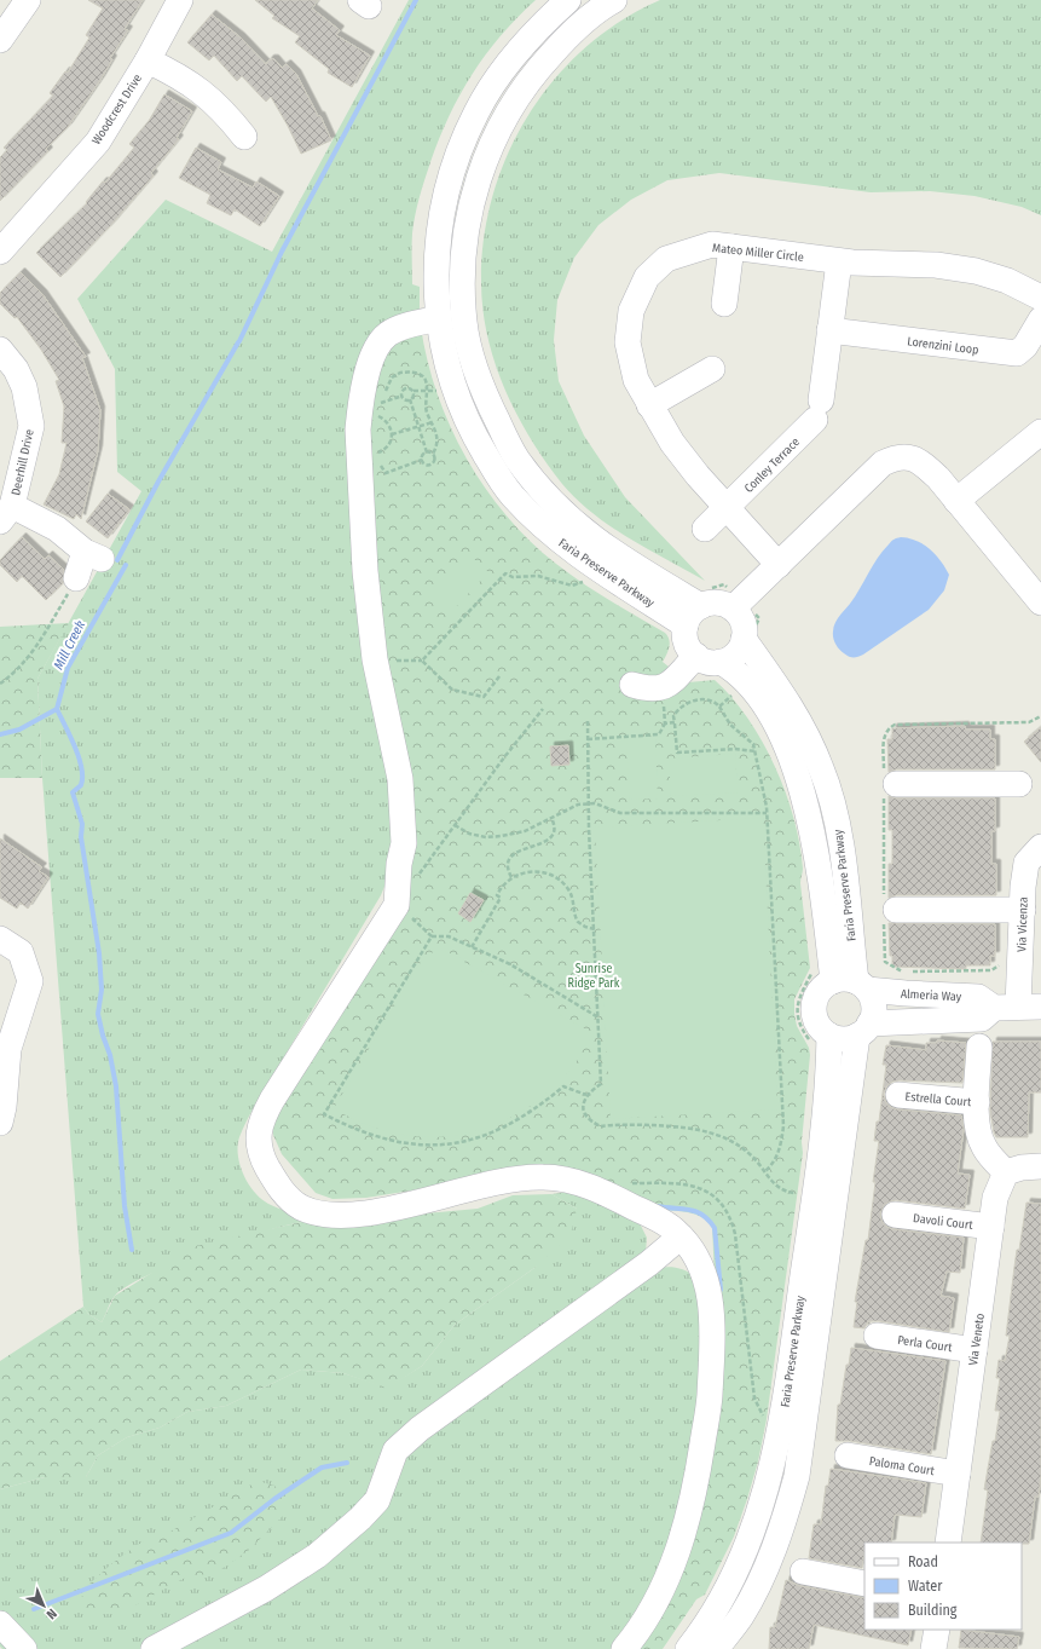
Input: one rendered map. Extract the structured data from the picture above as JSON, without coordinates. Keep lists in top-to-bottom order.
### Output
{
  "streets": {
    "street": [
      "Woodcrest Drive",
      "Mateo Miller Circle",
      "Lorenzini Loop",
      "Deerhill Drive",
      "Conley Terrace",
      "Faria Preserve Parkway",
      "Via Vicenza",
      "Almeria Way",
      "Estrella Court",
      "Davoli Court",
      "Via Veneto",
      "Perla Court",
      "Paloma Court"
    ]
  },
  "crossings": [
    ["Mateo Miller Circle", "Conley Terrace"],
    ["Lorenzini Loop", "Conley Terrace"],
    ["Faria Preserve Parkway", "Almeria Way"],
    ["Via Vicenza", "Almeria Way"],
    ["Estrella Court", "Via Veneto"],
    ["Davoli Court", "Via Veneto"],
    ["Via Veneto", "Perla Court"],
    ["Via Veneto", "Paloma Court"]
  ],
  "water": ["Mill Creek"],
  "parks": ["Sunrise Ridge Park"],
  "legend": ["Road", "Water", "Building"],
  "north": "bottom right"
}
